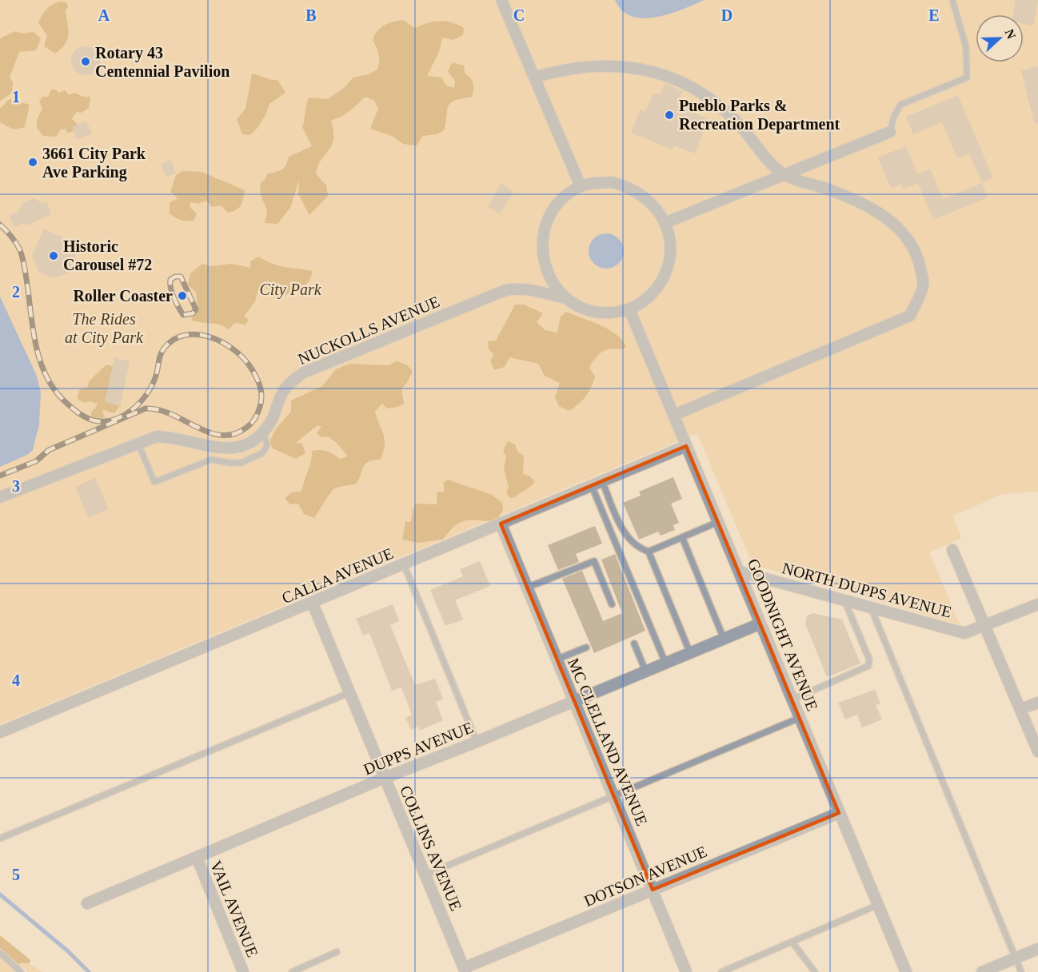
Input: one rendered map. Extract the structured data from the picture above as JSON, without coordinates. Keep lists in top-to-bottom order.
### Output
{
  "streets": {
    "street": [
      "NUCKOLLS AVENUE",
      "CALLA AVENUE",
      "NORTH DUPPS AVENUE",
      "GOODNIGHT AVENUE",
      "MC CLELLAND AVENUE",
      "DUPPS AVENUE",
      "COLLINS AVENUE",
      "DOTSON AVENUE",
      "VAIL AVENUE"
    ]
  },
  "crossings": [
    ["NUCKOLLS AVENUE", "GOODNIGHT AVENUE"],
    ["CALLA AVENUE", "GOODNIGHT AVENUE"],
    ["CALLA AVENUE", "MC CLELLAND AVENUE"],
    ["CALLA AVENUE", "COLLINS AVENUE"],
    ["NORTH DUPPS AVENUE", "GOODNIGHT AVENUE"],
    ["GOODNIGHT AVENUE", "DUPPS AVENUE"],
    ["GOODNIGHT AVENUE", "DOTSON AVENUE"],
    ["MC CLELLAND AVENUE", "DUPPS AVENUE"],
    ["MC CLELLAND AVENUE", "DOTSON AVENUE"],
    ["DUPPS AVENUE", "COLLINS AVENUE"],
    ["DUPPS AVENUE", "VAIL AVENUE"],
    ["COLLINS AVENUE", "DOTSON AVENUE"]
  ],
  "parks": ["City Park", "The Rides at City Park"],
  "places": [
    "Rotary 43 Centennial Pavilion",
    "Pueblo Parks & Recreation Department",
    "3661 City Park Ave Parking",
    "Historic Carousel #72",
    "Roller Coaster"
  ],
  "north": "right",
  "grid": {
    "columns": [
      "A",
      "B",
      "C",
      "D",
      "E"
    ],
    "rows": [
      "1",
      "2",
      "3",
      "4",
      "5"
    ]
  }
}
